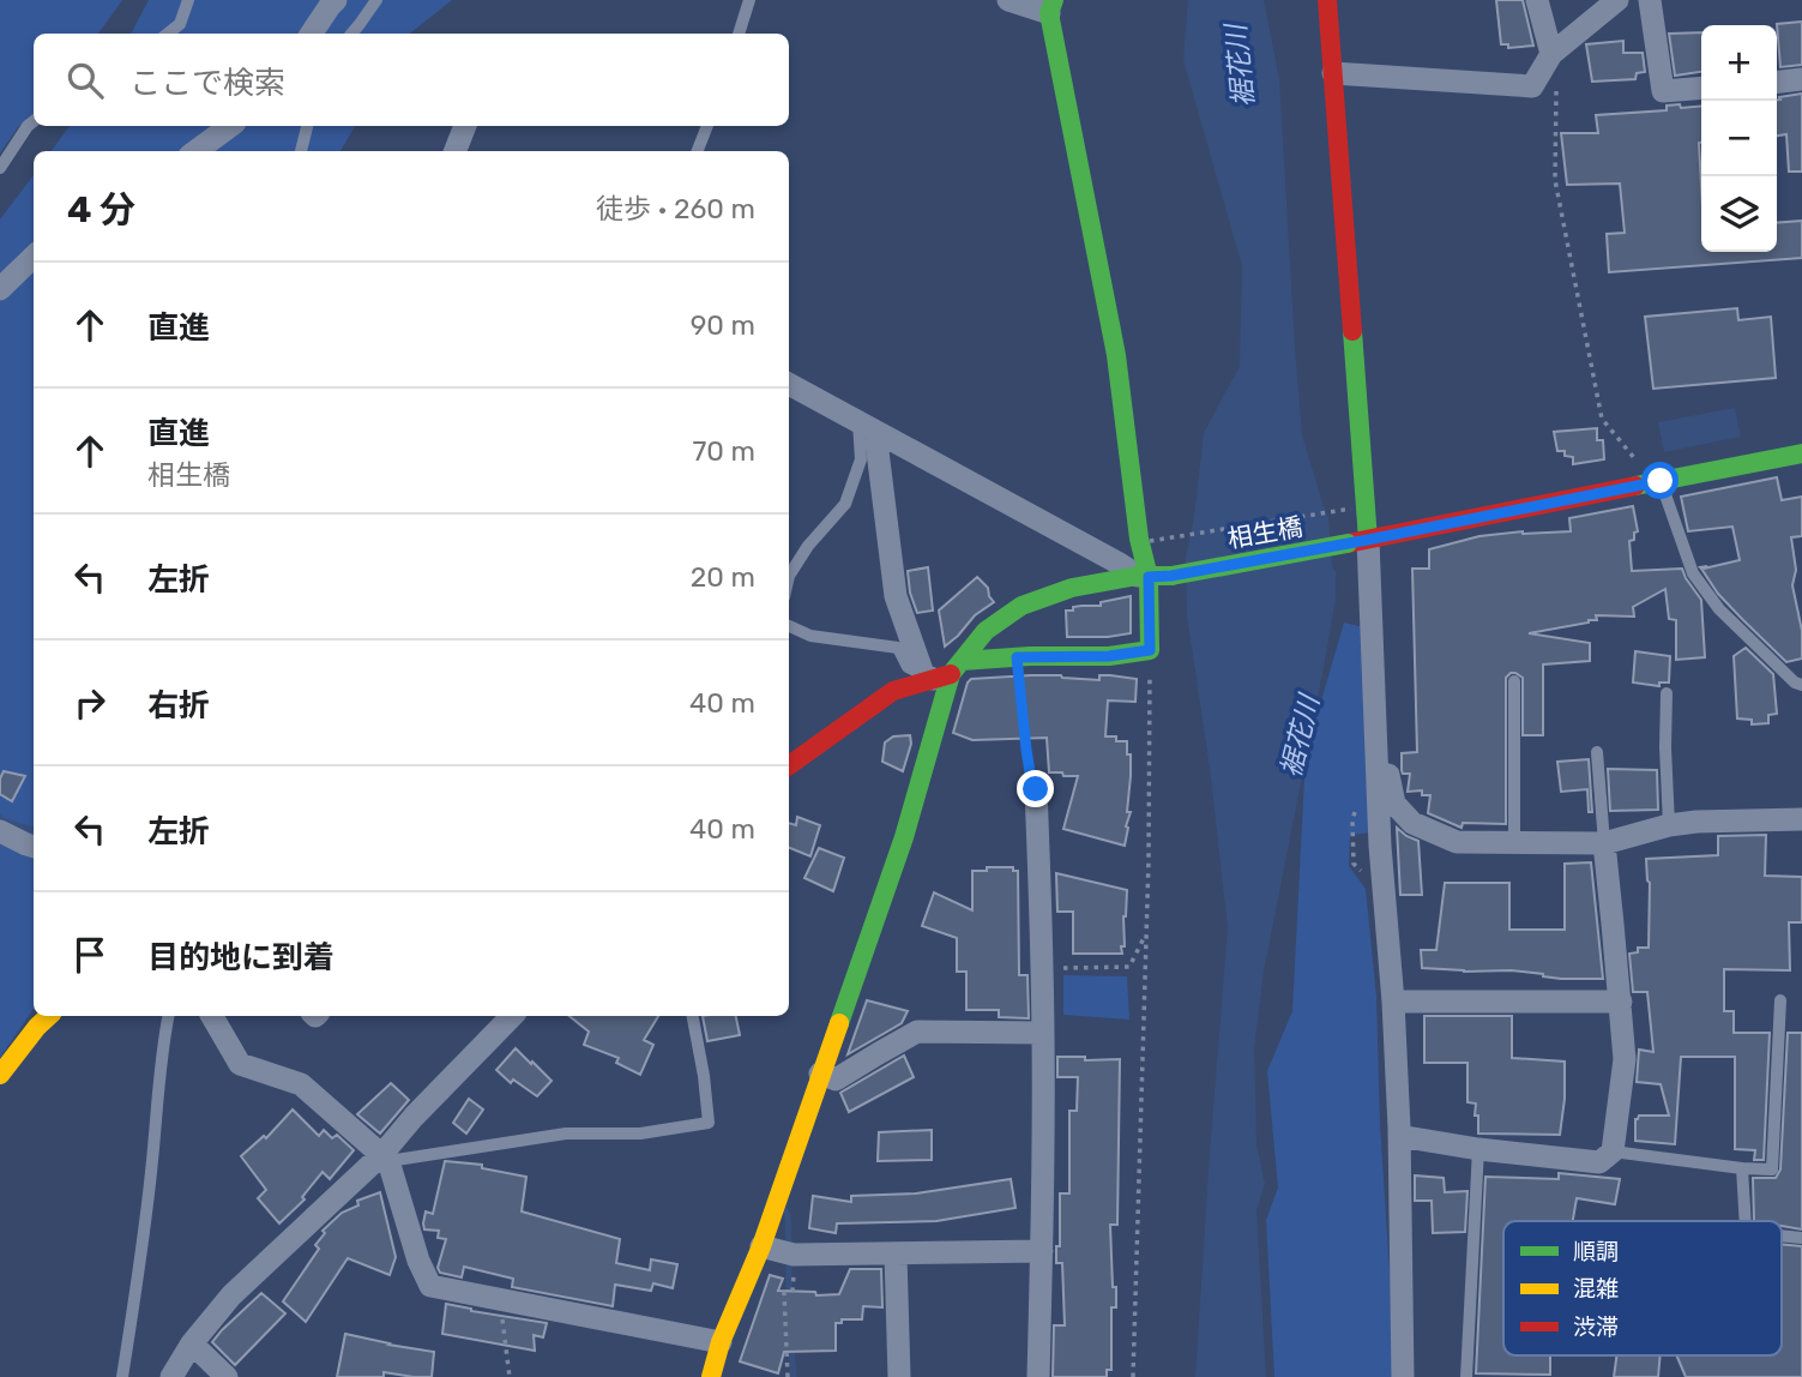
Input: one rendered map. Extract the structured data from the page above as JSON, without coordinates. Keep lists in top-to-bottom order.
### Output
{
  "streets": {
    "street": ["相生橋"]
  },
  "water": ["裾花川"],
  "legend": ["順調", "混雑", "渋滞"],
  "page": {
    "map_buttons": ["+", "−"],
    "search": "ここで検索",
    "heading": ["4 分", "徒歩 · 260 m"],
    "list": [
      ["直進", "90 m"],
      ["直進", "相生橋", "70 m"],
      ["左折", "20 m"],
      ["右折", "40 m"],
      ["左折", "40 m"],
      "目的地に到着"
    ]
  }
}
